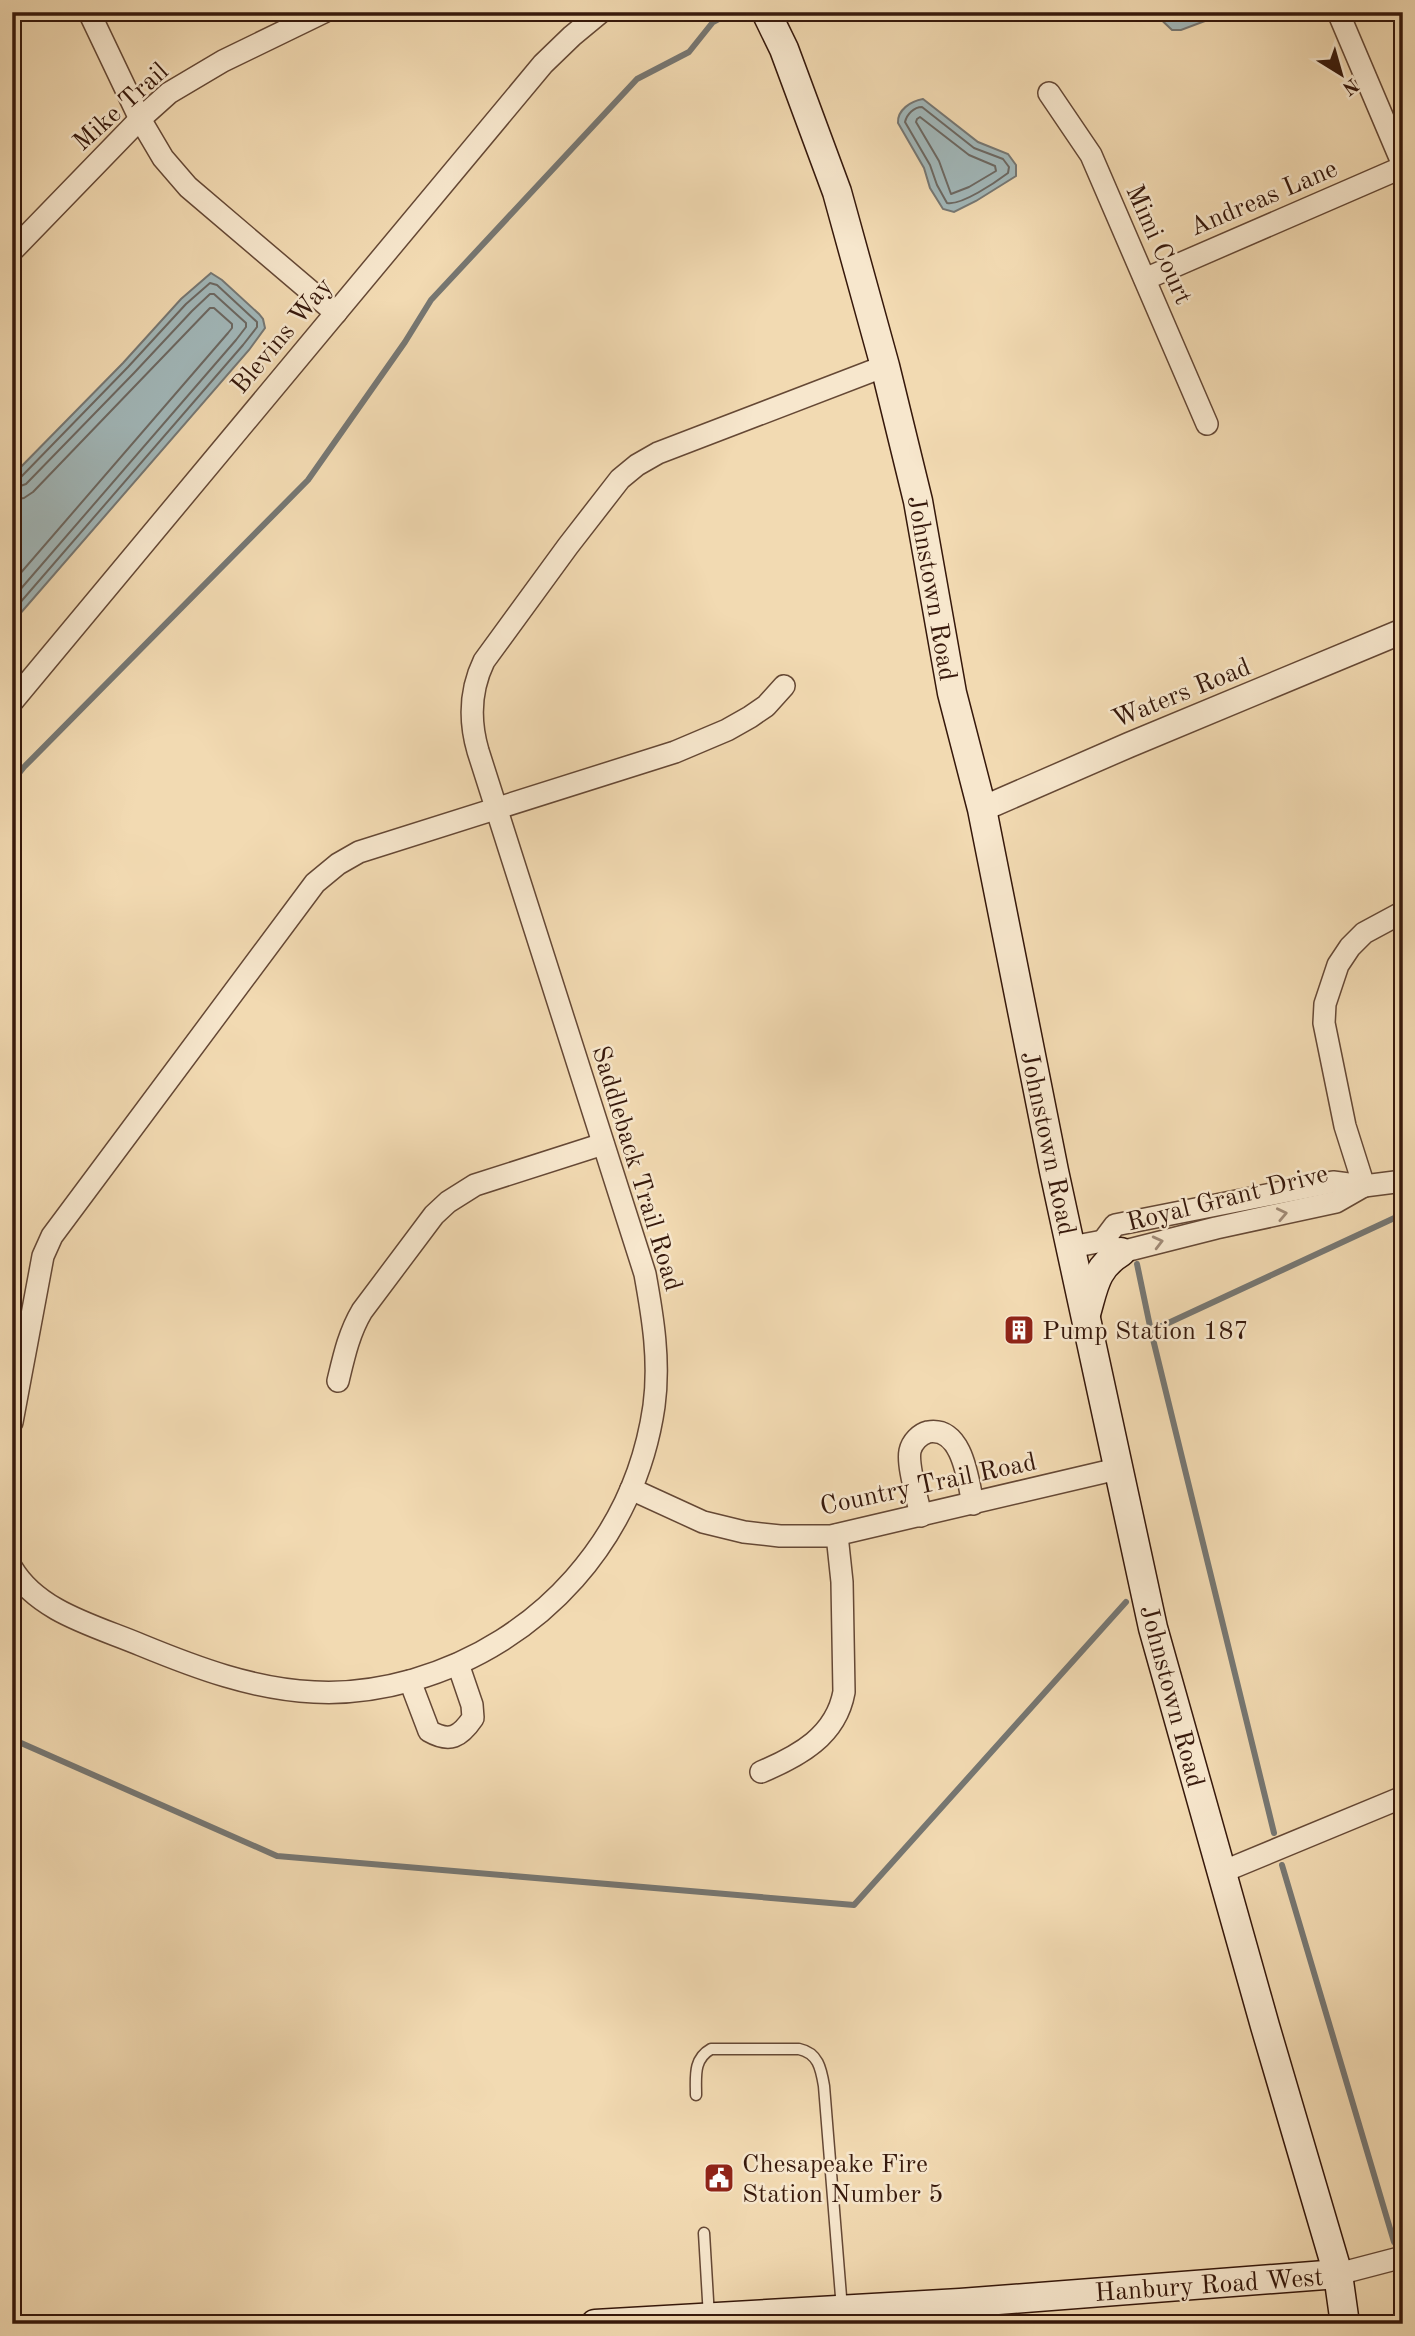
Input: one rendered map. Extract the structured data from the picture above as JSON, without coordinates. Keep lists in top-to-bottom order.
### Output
{
  "streets": {
    "main road": ["Johnstown Road", "Hanbury Road West"],
    "street": [
      "Mike Trail",
      "Andreas Lane",
      "Mimi Court",
      "Blevins Way",
      "Waters Road",
      "Saddleback Trail Road",
      "Royal Grant Drive",
      "Country Trail Road"
    ]
  },
  "crossings": [
    ["Andreas Lane", "Mimi Court"],
    ["Johnstown Road", "Waters Road"],
    ["Johnstown Road", "Saddleback Trail Road"],
    ["Johnstown Road", "Royal Grant Drive"],
    ["Johnstown Road", "Country Trail Road"],
    ["Johnstown Road", "Hanbury Road West"],
    ["Saddleback Trail Road", "Country Trail Road"]
  ],
  "places": {
    "building": ["Pump Station 187"],
    "public building": ["Chesapeake Fire Station Number 5"]
  },
  "north": "bottom right"
}
